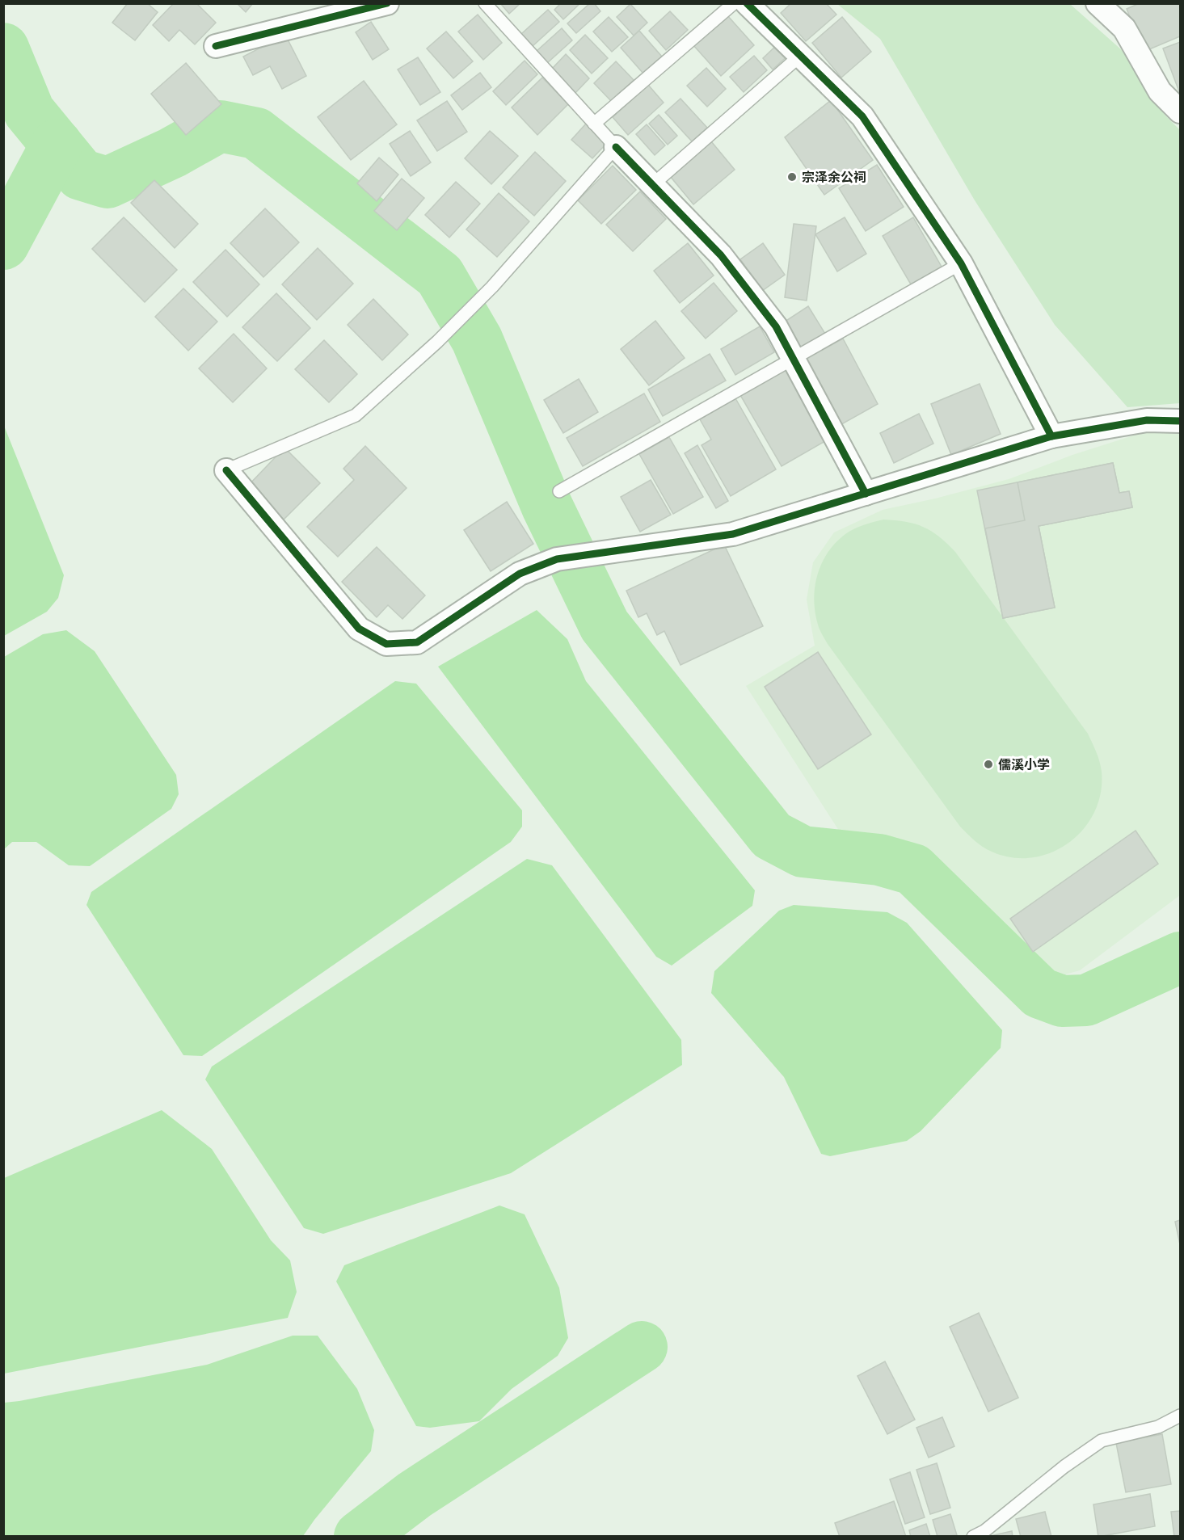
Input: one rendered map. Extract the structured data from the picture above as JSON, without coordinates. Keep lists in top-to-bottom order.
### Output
{
  "places": ["宗泽余公祠", "儒溪小学"]
}
